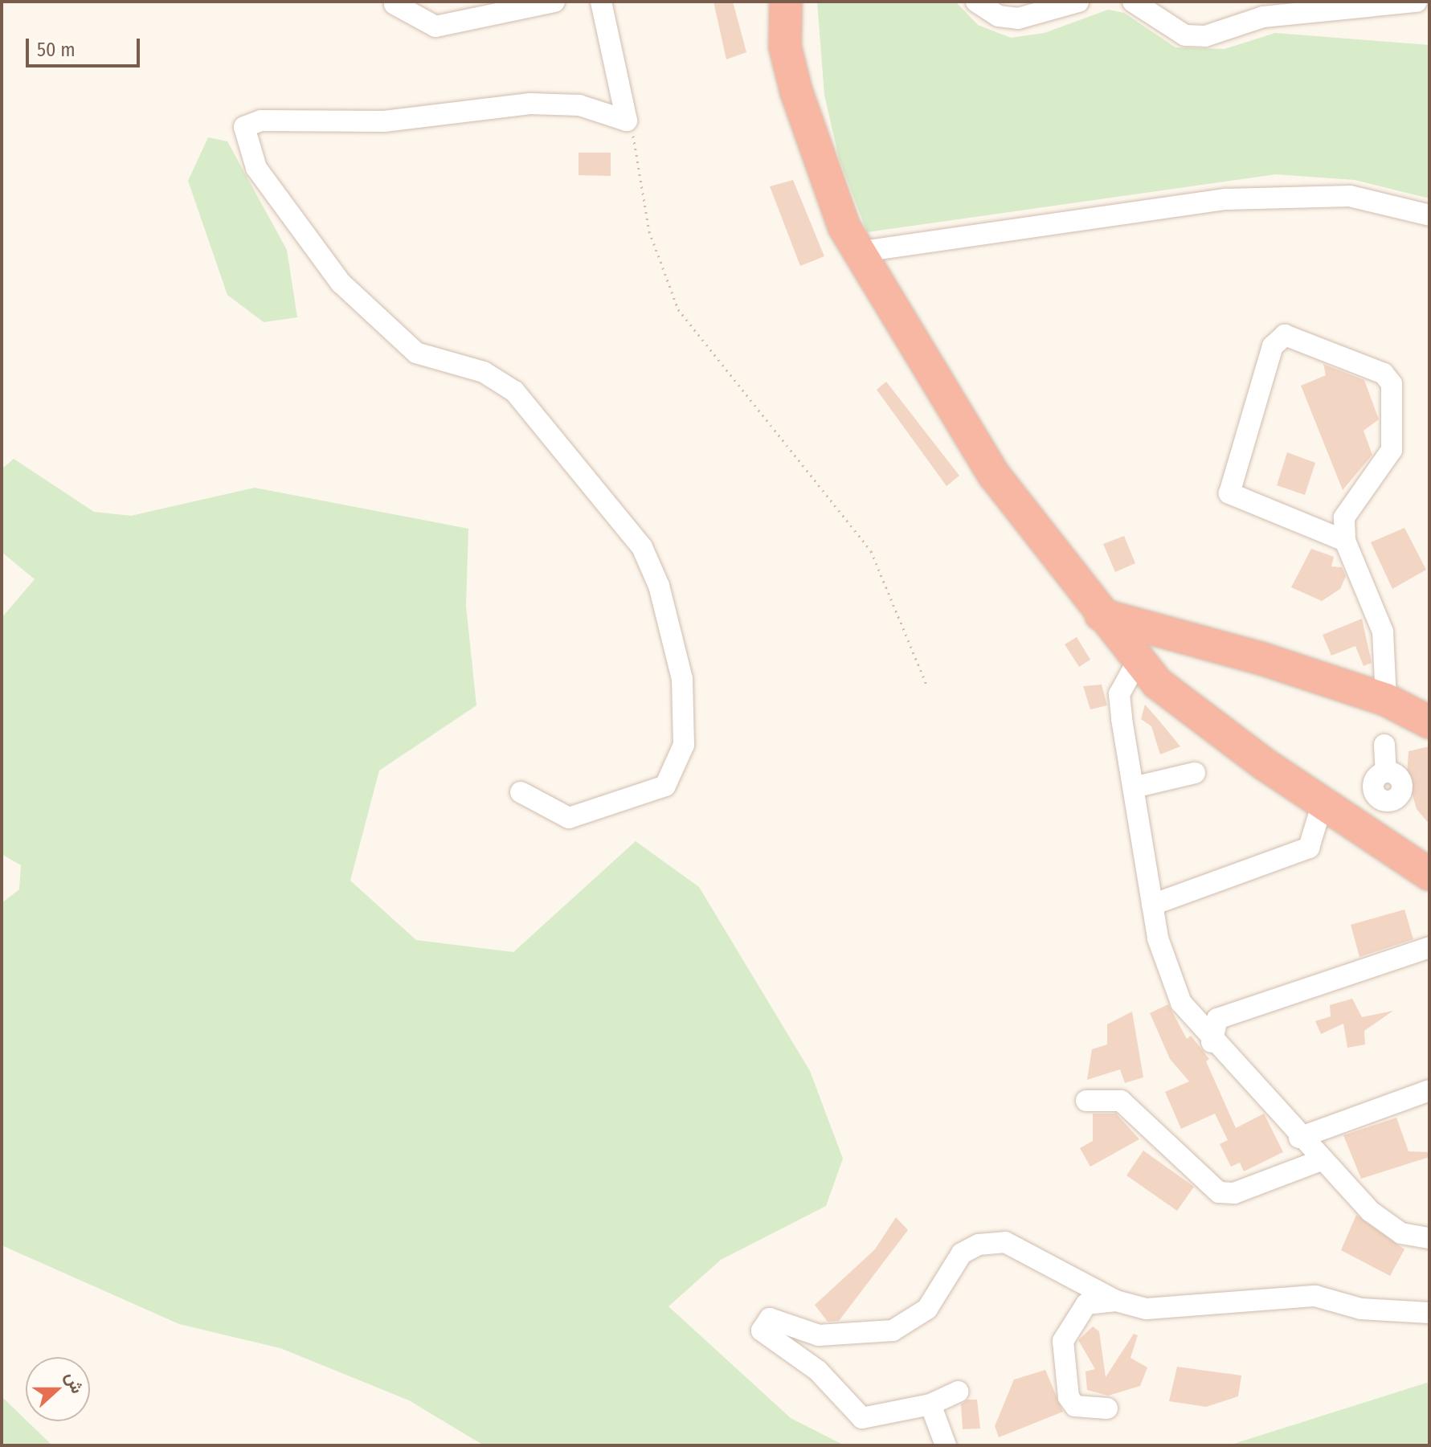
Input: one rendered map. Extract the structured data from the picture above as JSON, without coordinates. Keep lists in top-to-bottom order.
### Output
{
  "scale_bar": "50 m",
  "north": "right"
}
